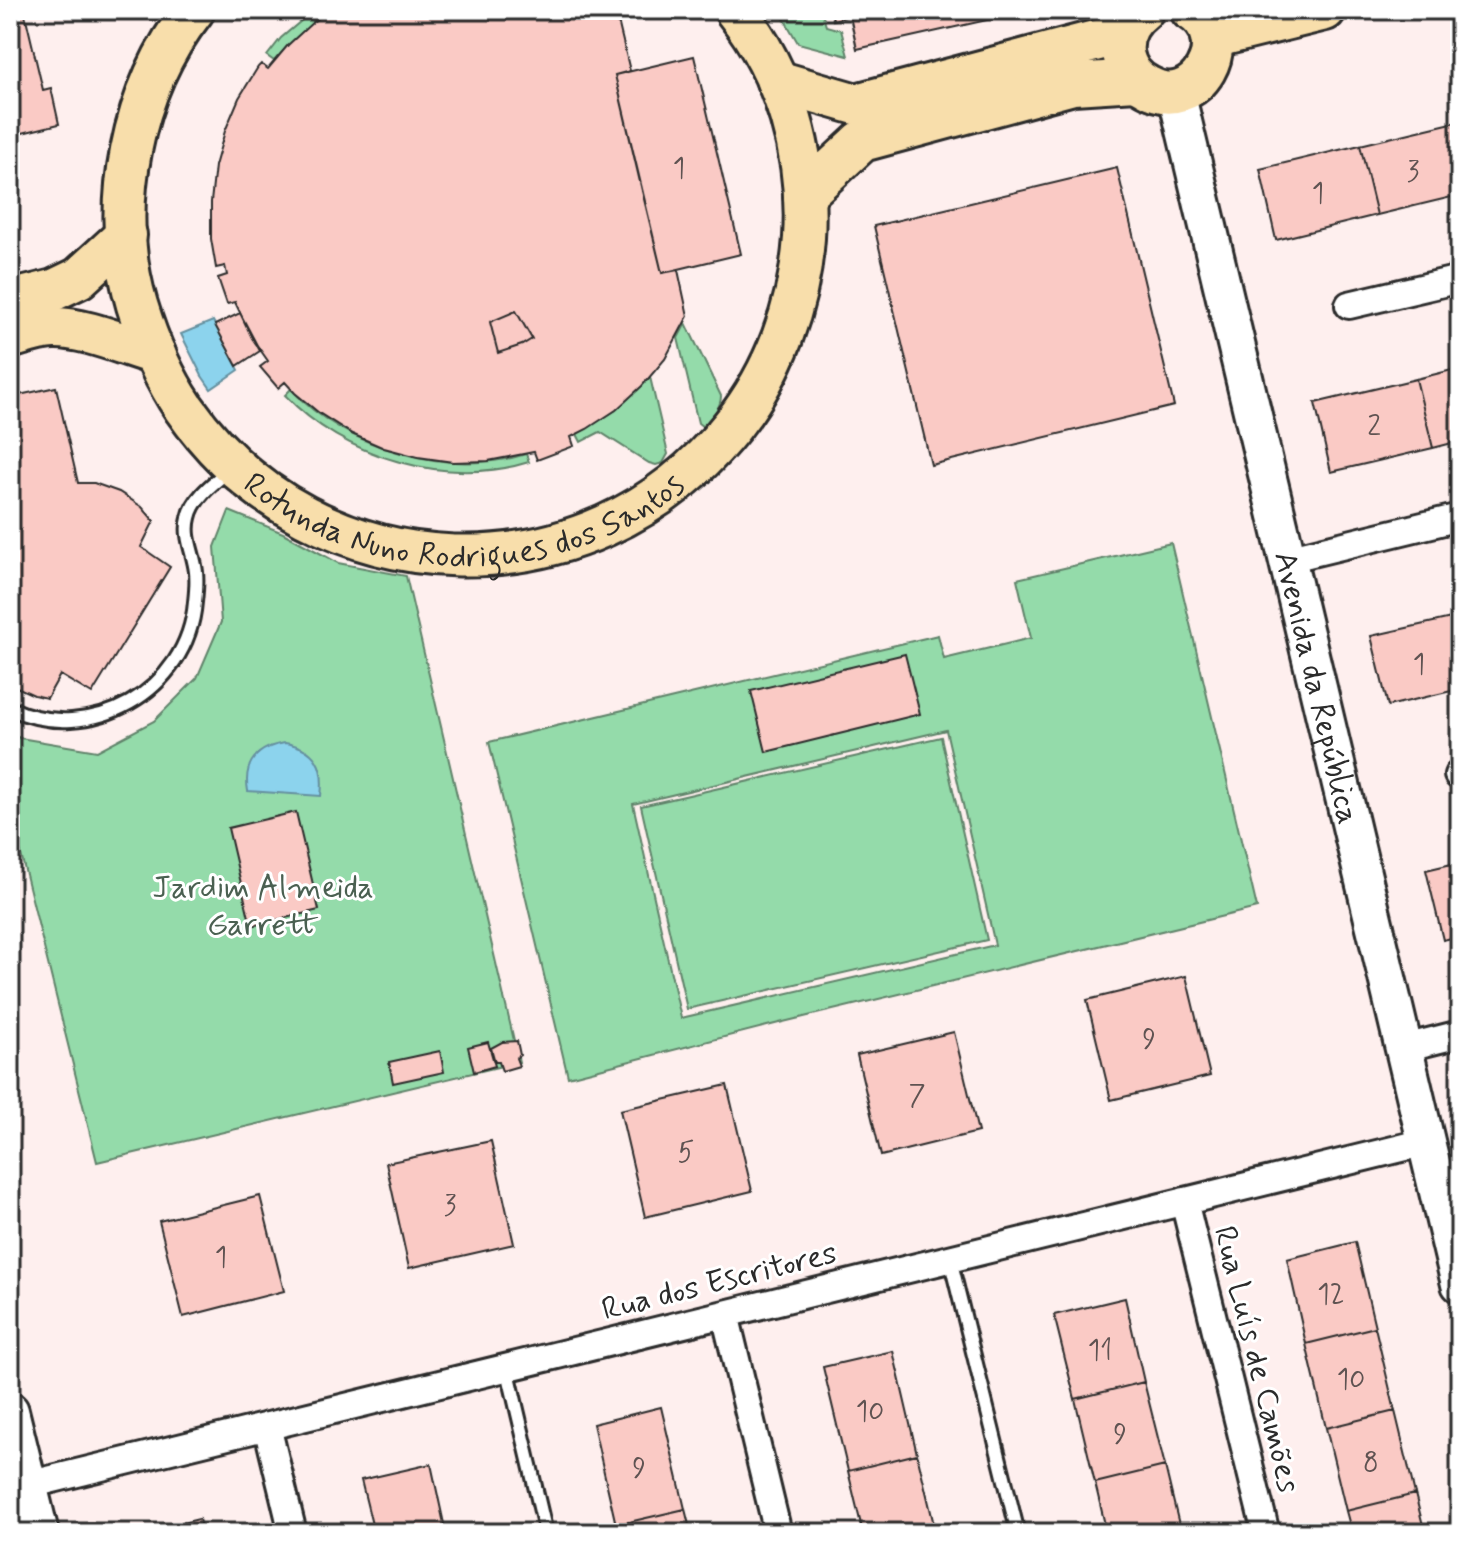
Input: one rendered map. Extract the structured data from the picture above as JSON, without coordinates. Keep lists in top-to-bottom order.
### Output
{
  "streets": {
    "main road": ["Rotunda Nuno Rodrigues dos Santos"],
    "street": ["Avenida da República", "Rua dos Escritores", "Rua Luís de Camões"]
  },
  "crossings": [
    ["Avenida da República", "Rua dos Escritores"],
    ["Rua dos Escritores", "Rua Luís de Camões"]
  ],
  "parks": ["Jardim Almeida Garrett"],
  "house_numbers": [
    "1",
    "3",
    "1",
    "2",
    "1",
    "9",
    "7",
    "5",
    "3",
    "1",
    "12",
    "11",
    "10",
    "10",
    "9",
    "8",
    "9"
  ]
}
